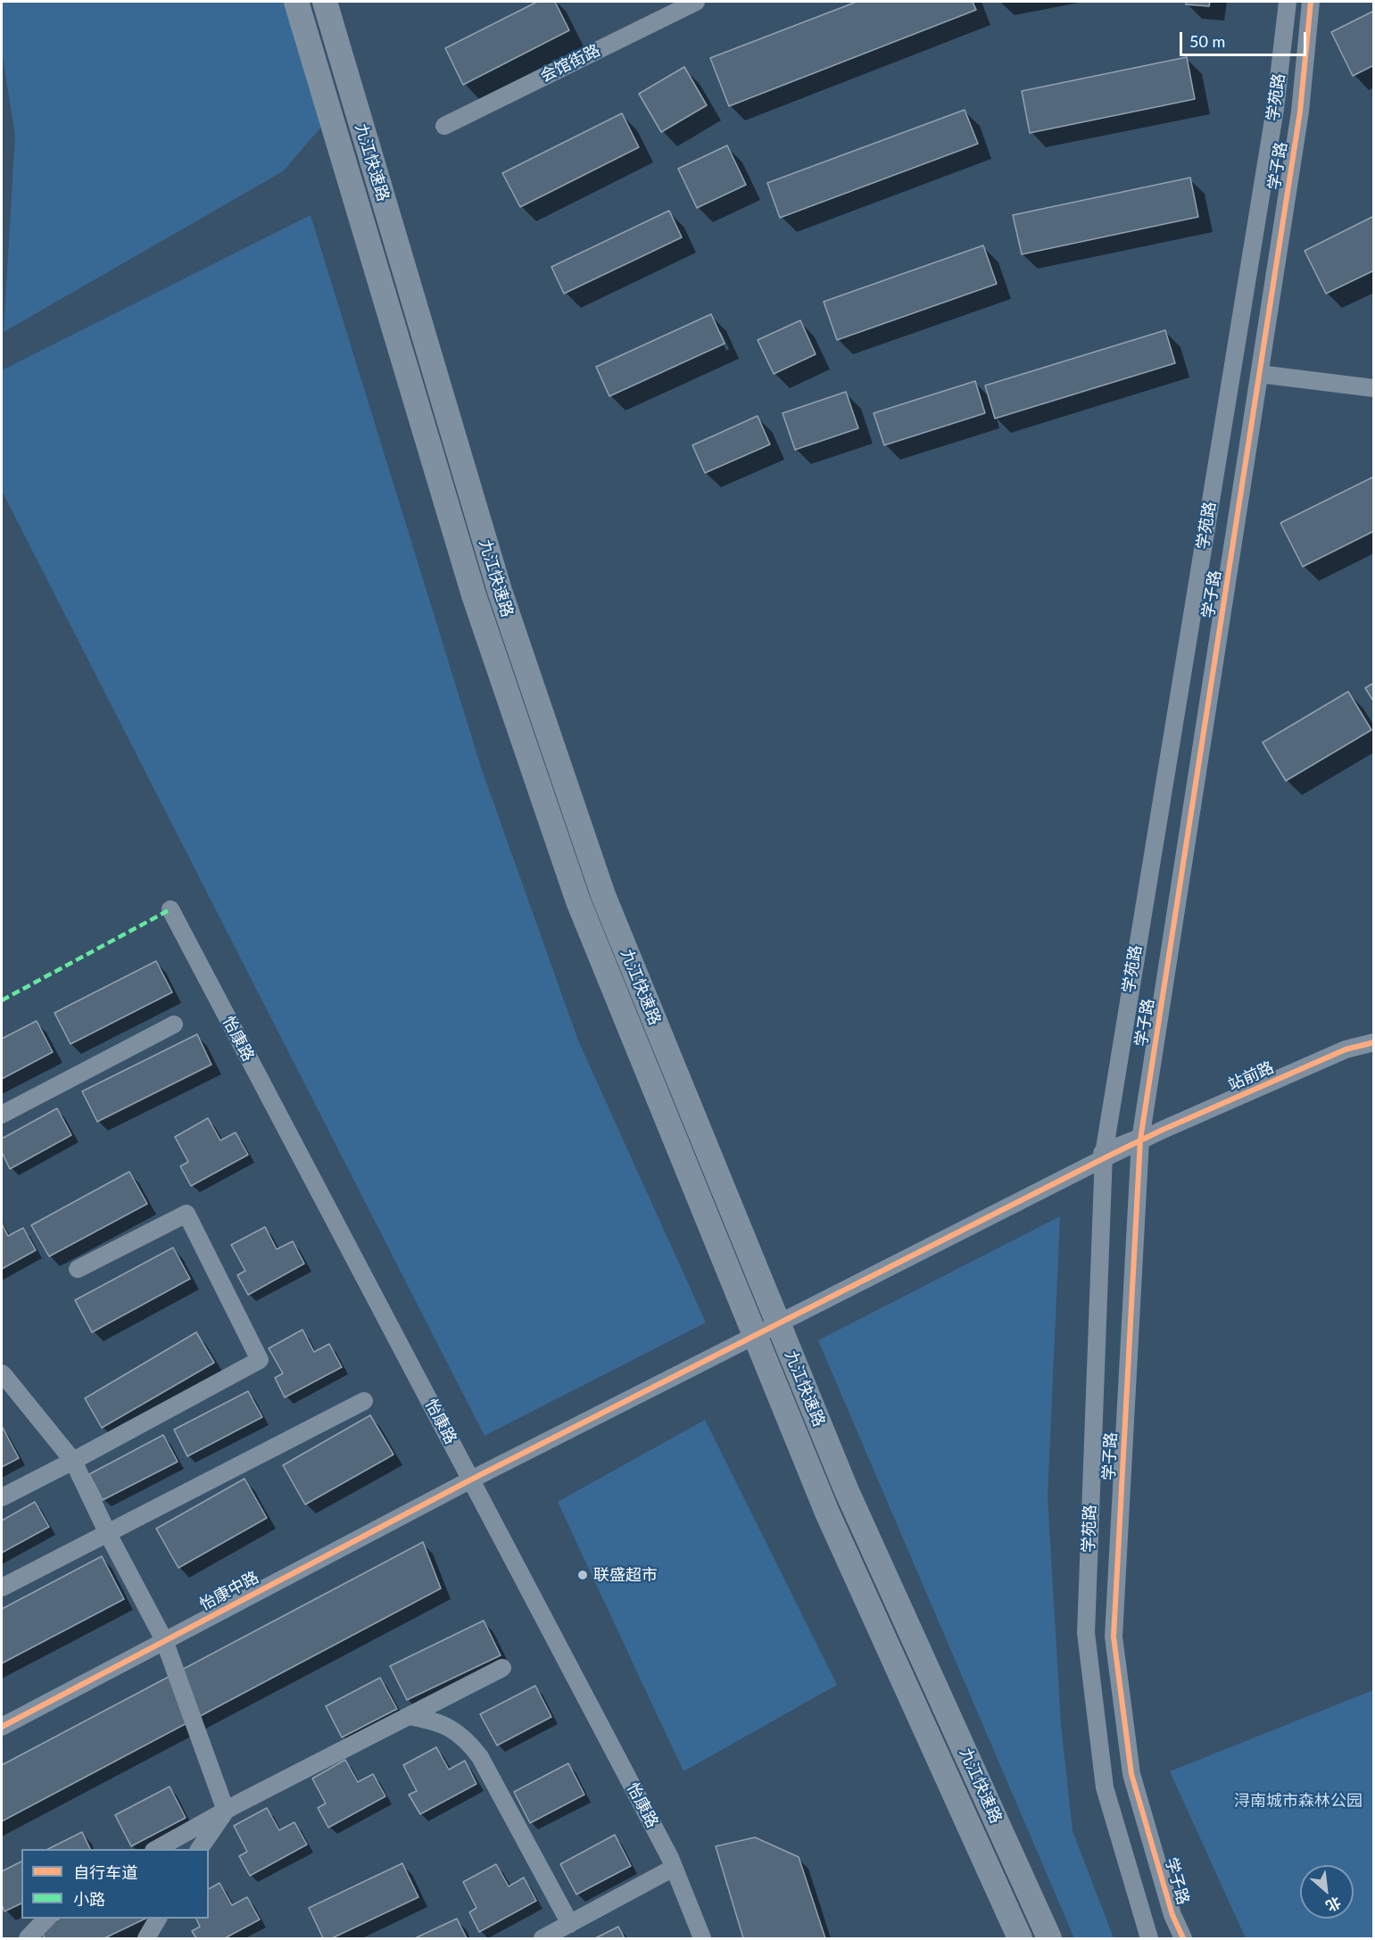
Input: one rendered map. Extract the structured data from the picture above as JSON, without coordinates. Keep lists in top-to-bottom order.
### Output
{
  "streets": {
    "highway": ["九江快速路"],
    "street": [
      "会馆街路",
      "学苑路",
      "学子路",
      "怡康路",
      "站前路",
      "怡康中路"
    ]
  },
  "crossings": [
    ["学苑路", "学子路"],
    ["学子路", "站前路"],
    ["怡康路", "站前路"],
    ["怡康路", "怡康中路"],
    ["站前路", "怡康中路"]
  ],
  "parks": ["浔南城市森林公园"],
  "places": ["联盛超市"],
  "legend": ["自行车道", "小路"],
  "scale_bar": "50 m",
  "north": "bottom right"
}
